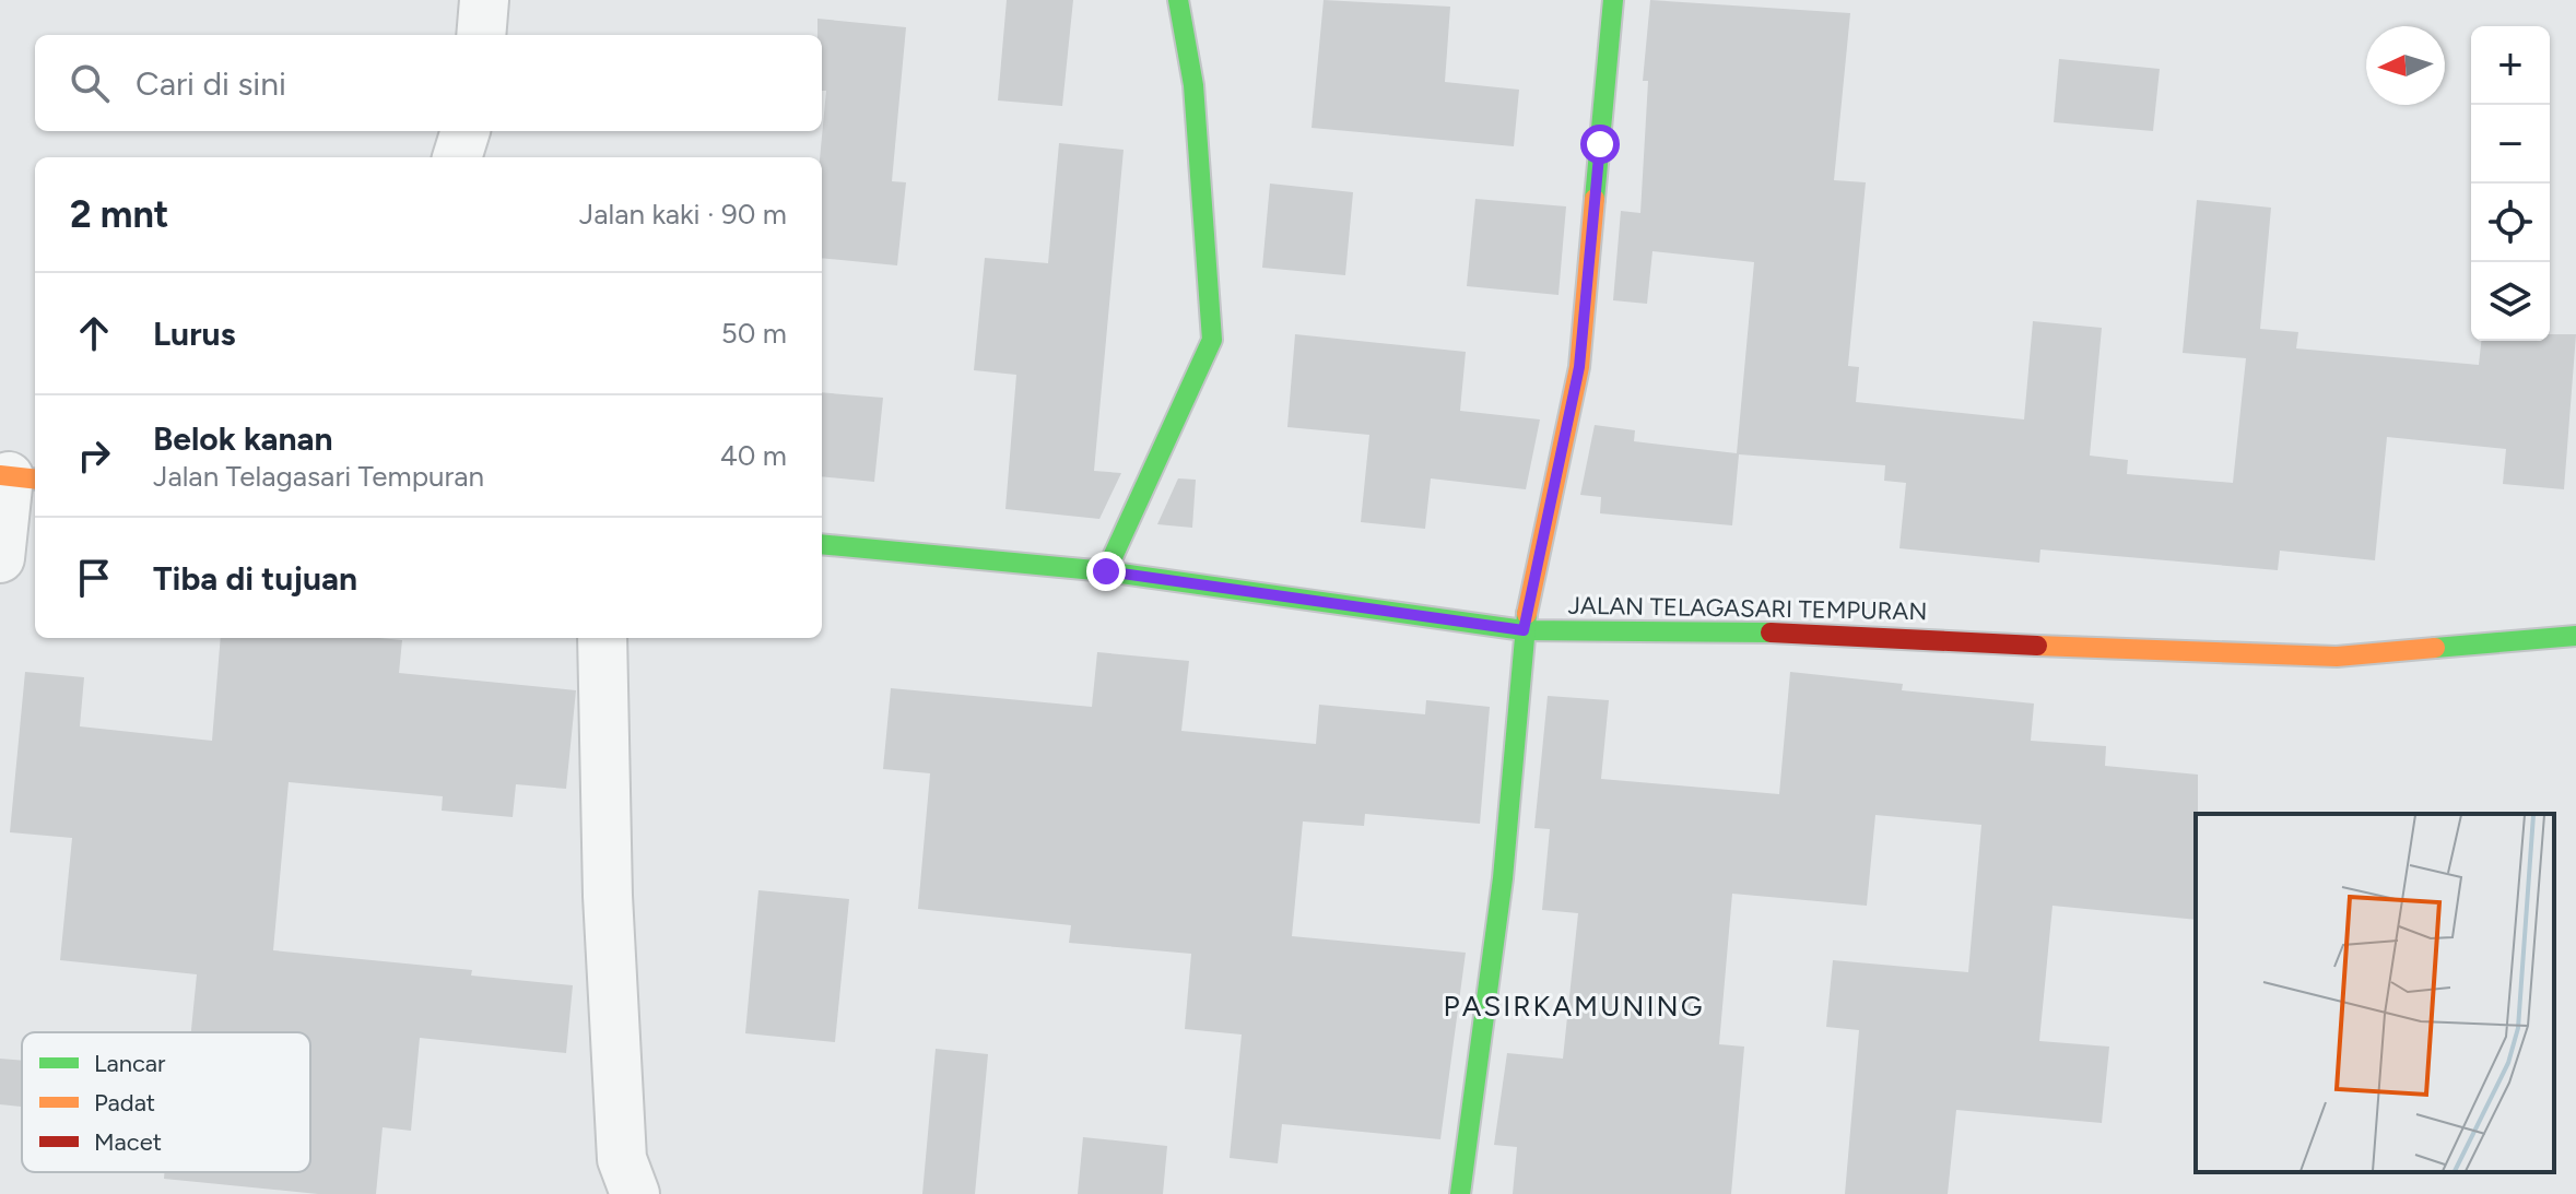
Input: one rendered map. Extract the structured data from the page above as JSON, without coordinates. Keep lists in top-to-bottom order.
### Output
{
  "streets": {
    "street": ["JALAN TELAGASARI TEMPURAN"]
  },
  "districts": ["PASIRKAMUNING"],
  "legend": ["Lancar", "Padat", "Macet"],
  "north": "left",
  "page": {
    "map_buttons": ["+", "−"],
    "search": "Cari di sini",
    "heading": ["2 mnt", "Jalan kaki · 90 m"],
    "list": [
      ["Lurus", "50 m"],
      ["Belok kanan", "Jalan Telagasari Tempuran", "40 m"],
      "Tiba di tujuan"
    ]
  }
}
